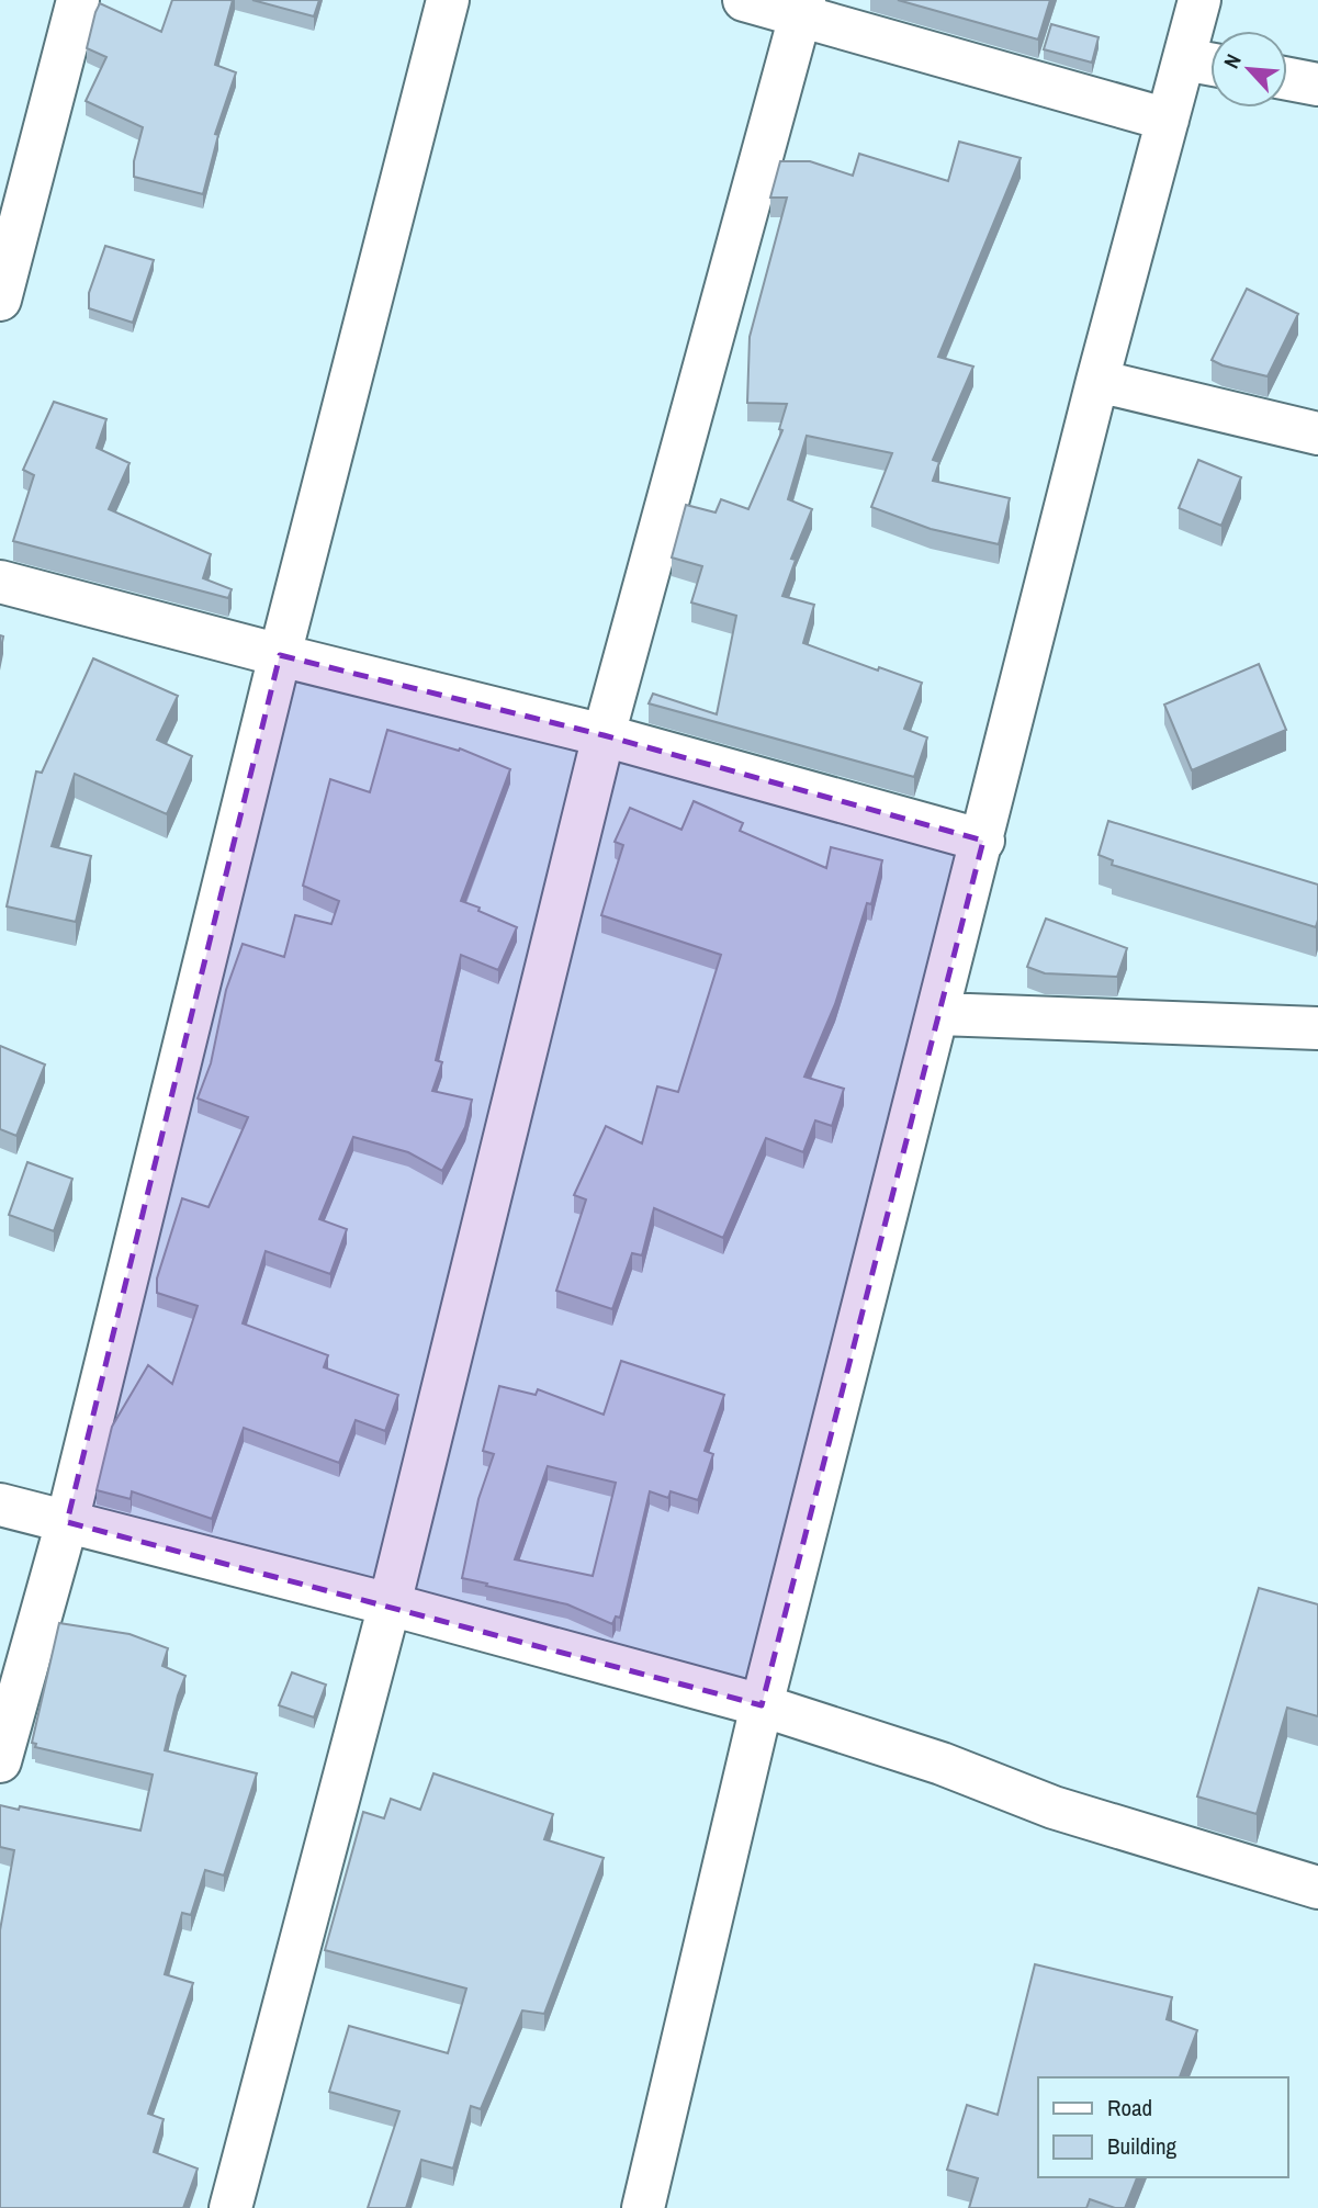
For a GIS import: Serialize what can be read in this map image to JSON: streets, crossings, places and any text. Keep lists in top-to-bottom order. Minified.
{"legend":["Road","Building"],"north":"top left"}
